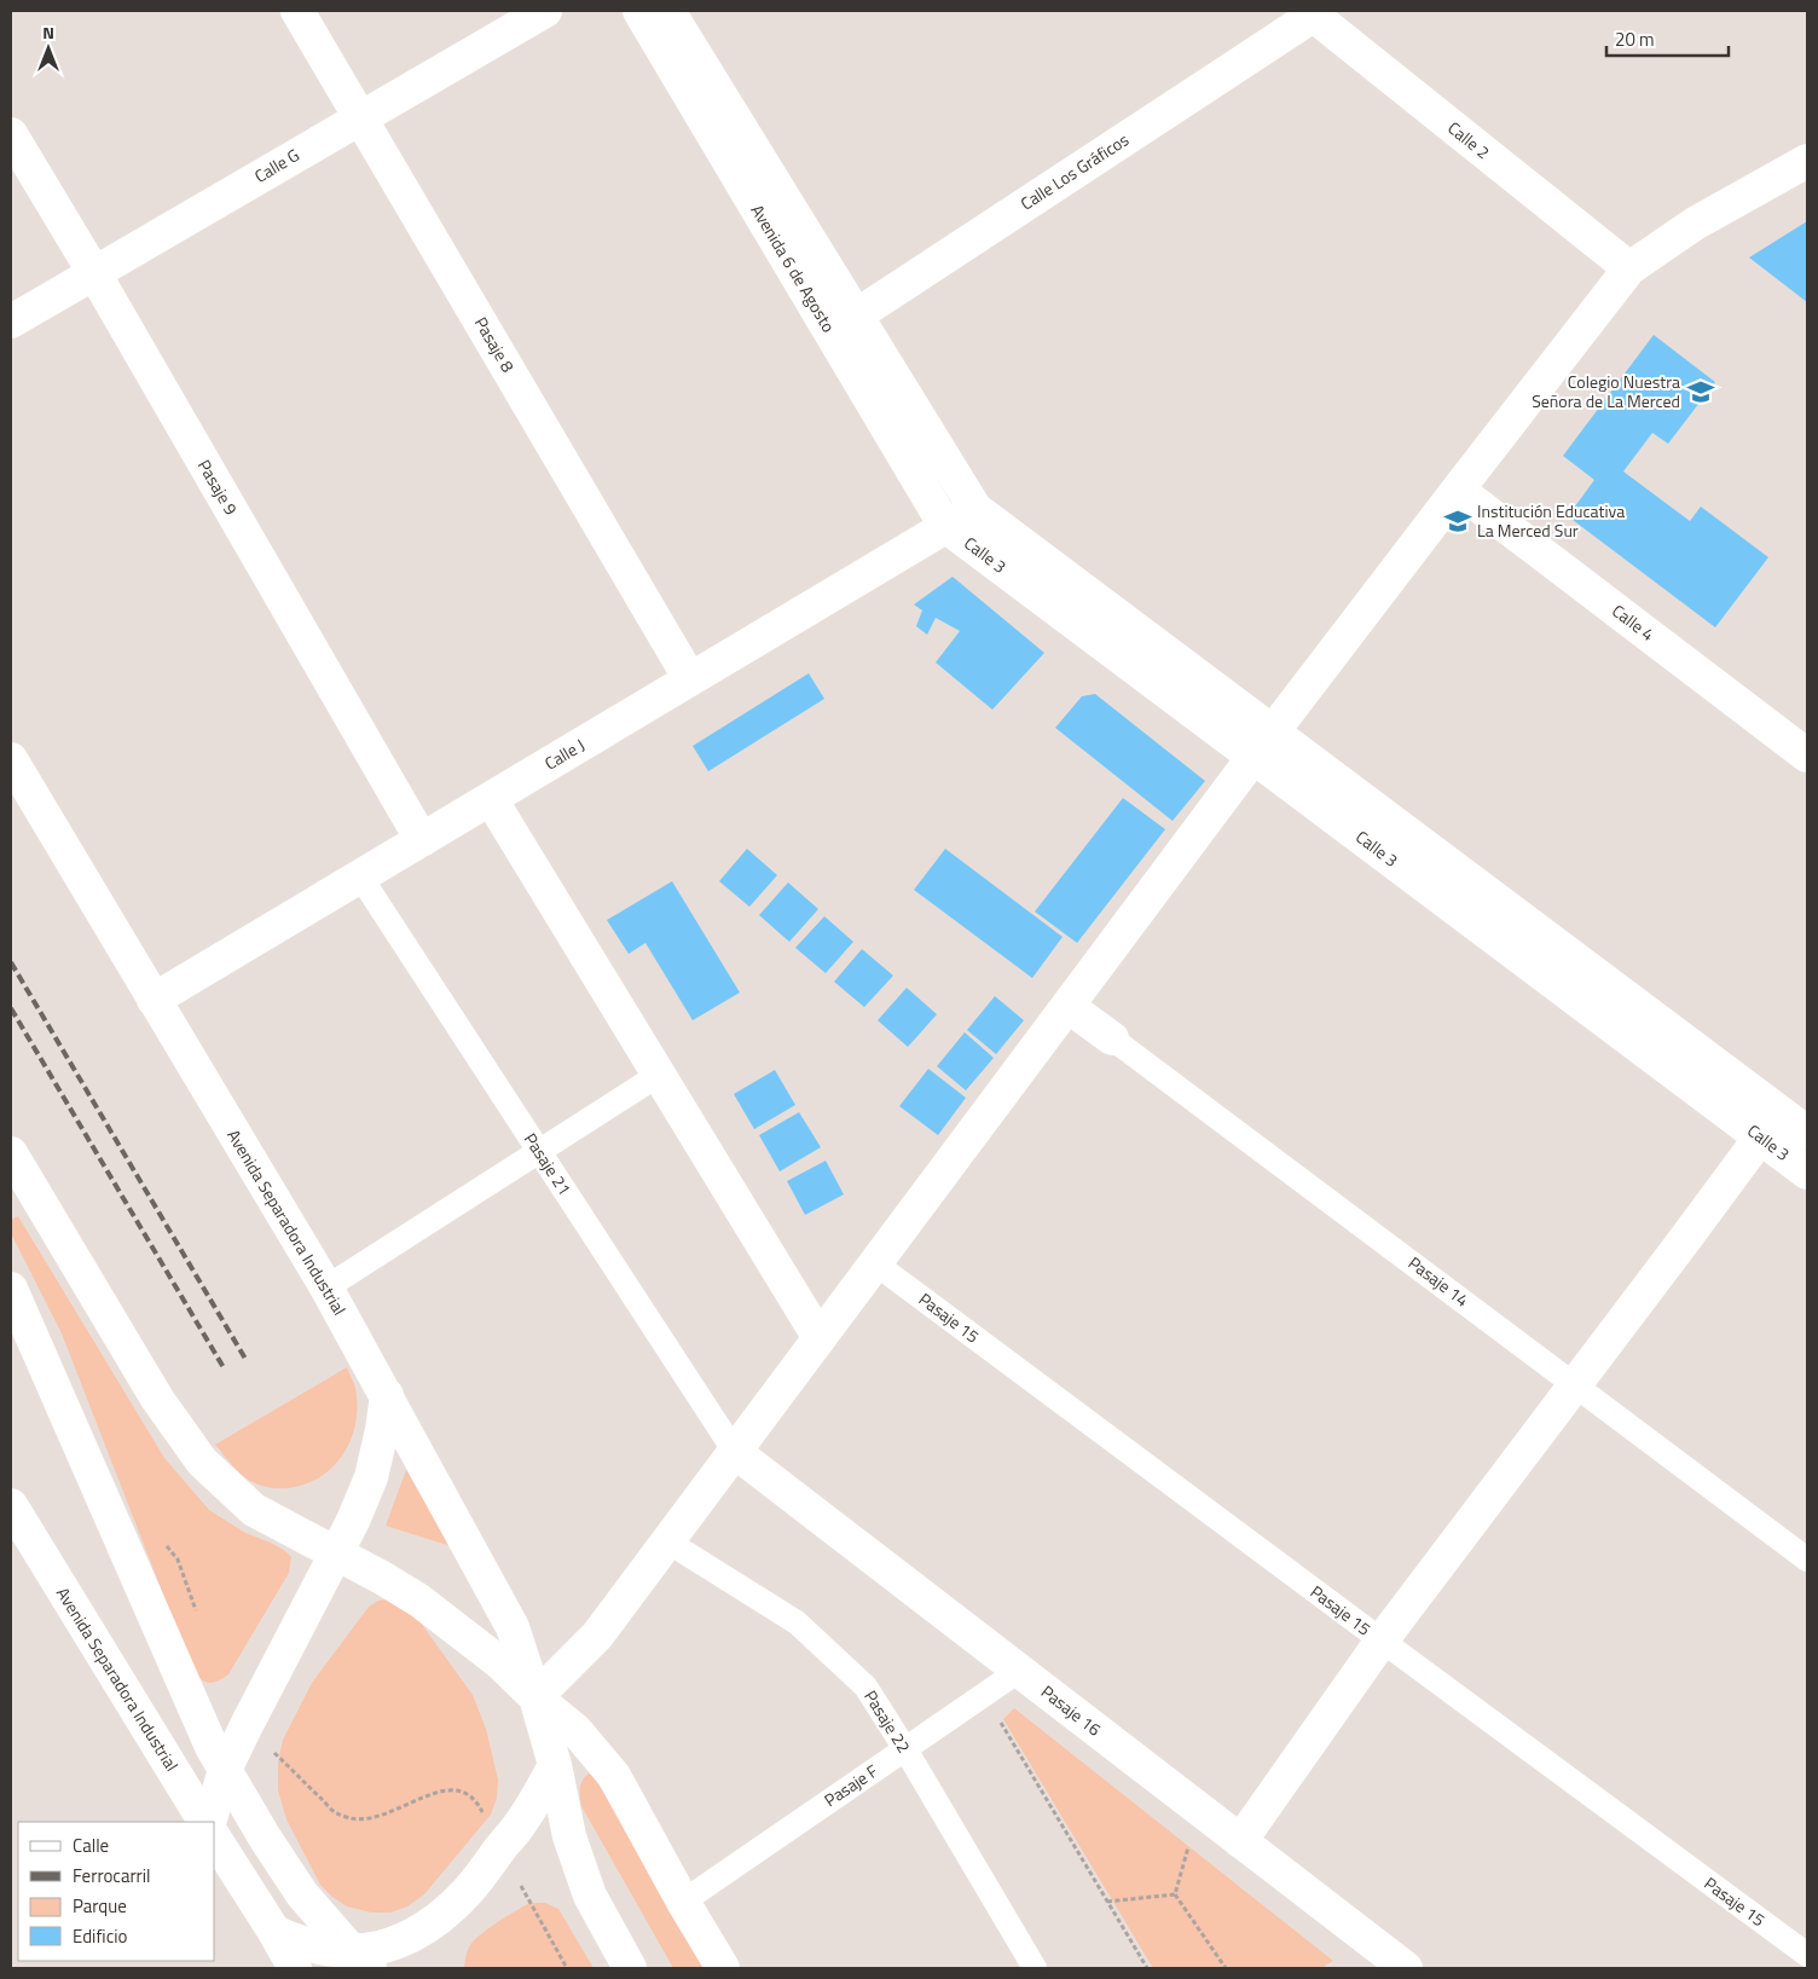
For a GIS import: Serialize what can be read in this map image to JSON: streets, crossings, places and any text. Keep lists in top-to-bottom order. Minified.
{"streets":{"street":["Calle 2","Calle G","Calle Los Gráficos","Avenida 6 de Agosto","Pasaje 8","Pasaje 9","Calle 3","Calle 4","Calle J","Avenida Separadora Industrial","Pasaje 14","Pasaje 16"],"lane":["Pasaje 21","Pasaje 15","Pasaje 22","Pasaje F"]},"crossings":[["Calle 2","Calle Los Gráficos"],["Calle G","Pasaje 8"],["Calle G","Pasaje 9"],["Calle Los Gráficos","Avenida 6 de Agosto"],["Avenida 6 de Agosto","Calle 3"],["Avenida 6 de Agosto","Calle J"],["Pasaje 8","Calle J"],["Pasaje 9","Calle J"],["Calle 3","Calle J"],["Calle J","Pasaje 21"],["Calle J","Avenida Separadora Industrial"],["Pasaje 21","Pasaje 16"],["Pasaje 16","Pasaje F"],["Pasaje 22","Pasaje F"]],"places":{"school or university":["Colegio Nuestra Señora de La Merced","Institución Educativa La Merced Sur"]},"legend":["Calle","Ferrocarril","Parque","Edificio"],"scale_bar":"20 m","north":"top"}
